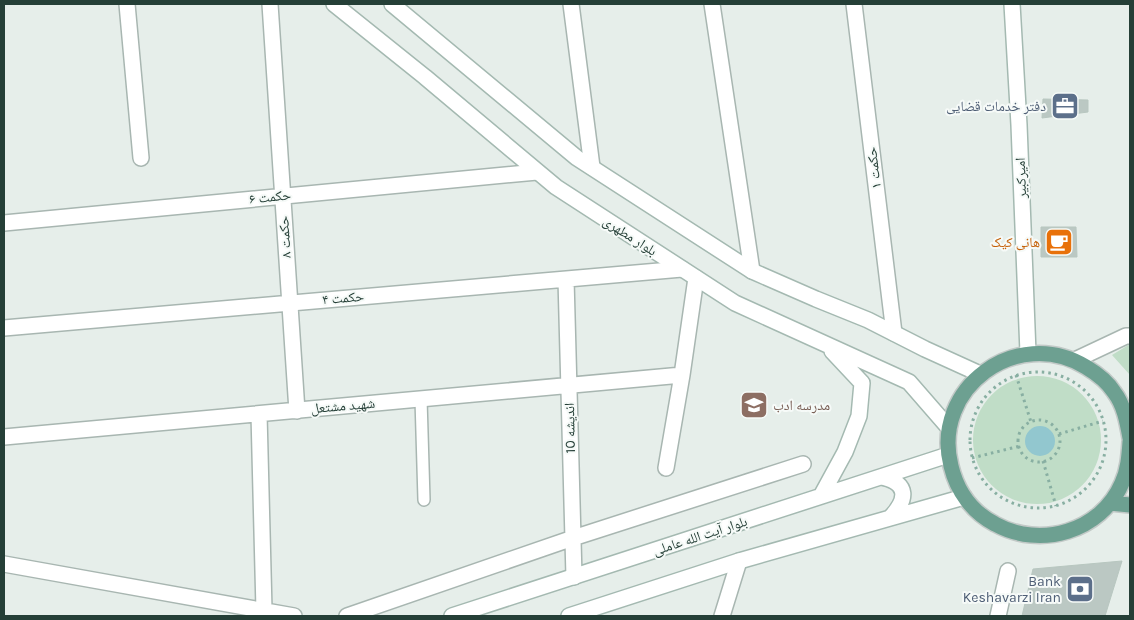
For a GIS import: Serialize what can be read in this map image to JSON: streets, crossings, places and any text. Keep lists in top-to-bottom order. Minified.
{"streets":{"street":["حکمت ۱","امیرکبیر","حکمت ۶","بلوار مطهری","حکمت ۸","حکمت ۴","شهید مشتعل","اندیشه 10","بلوار آیت‌ الله عاملی"]},"crossings":[["حکمت ۶","بلوار مطهری"],["حکمت ۶","حکمت ۸"],["بلوار مطهری","حکمت ۴"],["حکمت ۸","حکمت ۴"],["حکمت ۸","شهید مشتعل"],["حکمت ۴","اندیشه 10"],["شهید مشتعل","اندیشه 10"],["اندیشه 10","بلوار آیت‌ الله عاملی"]],"places":{"office":["دفتر خدمات قضایی"],"cafe":["هانی کیک"],"school or university":["مدرسه ادب"],"bank":["Bank Keshavarzi Iran"]}}
